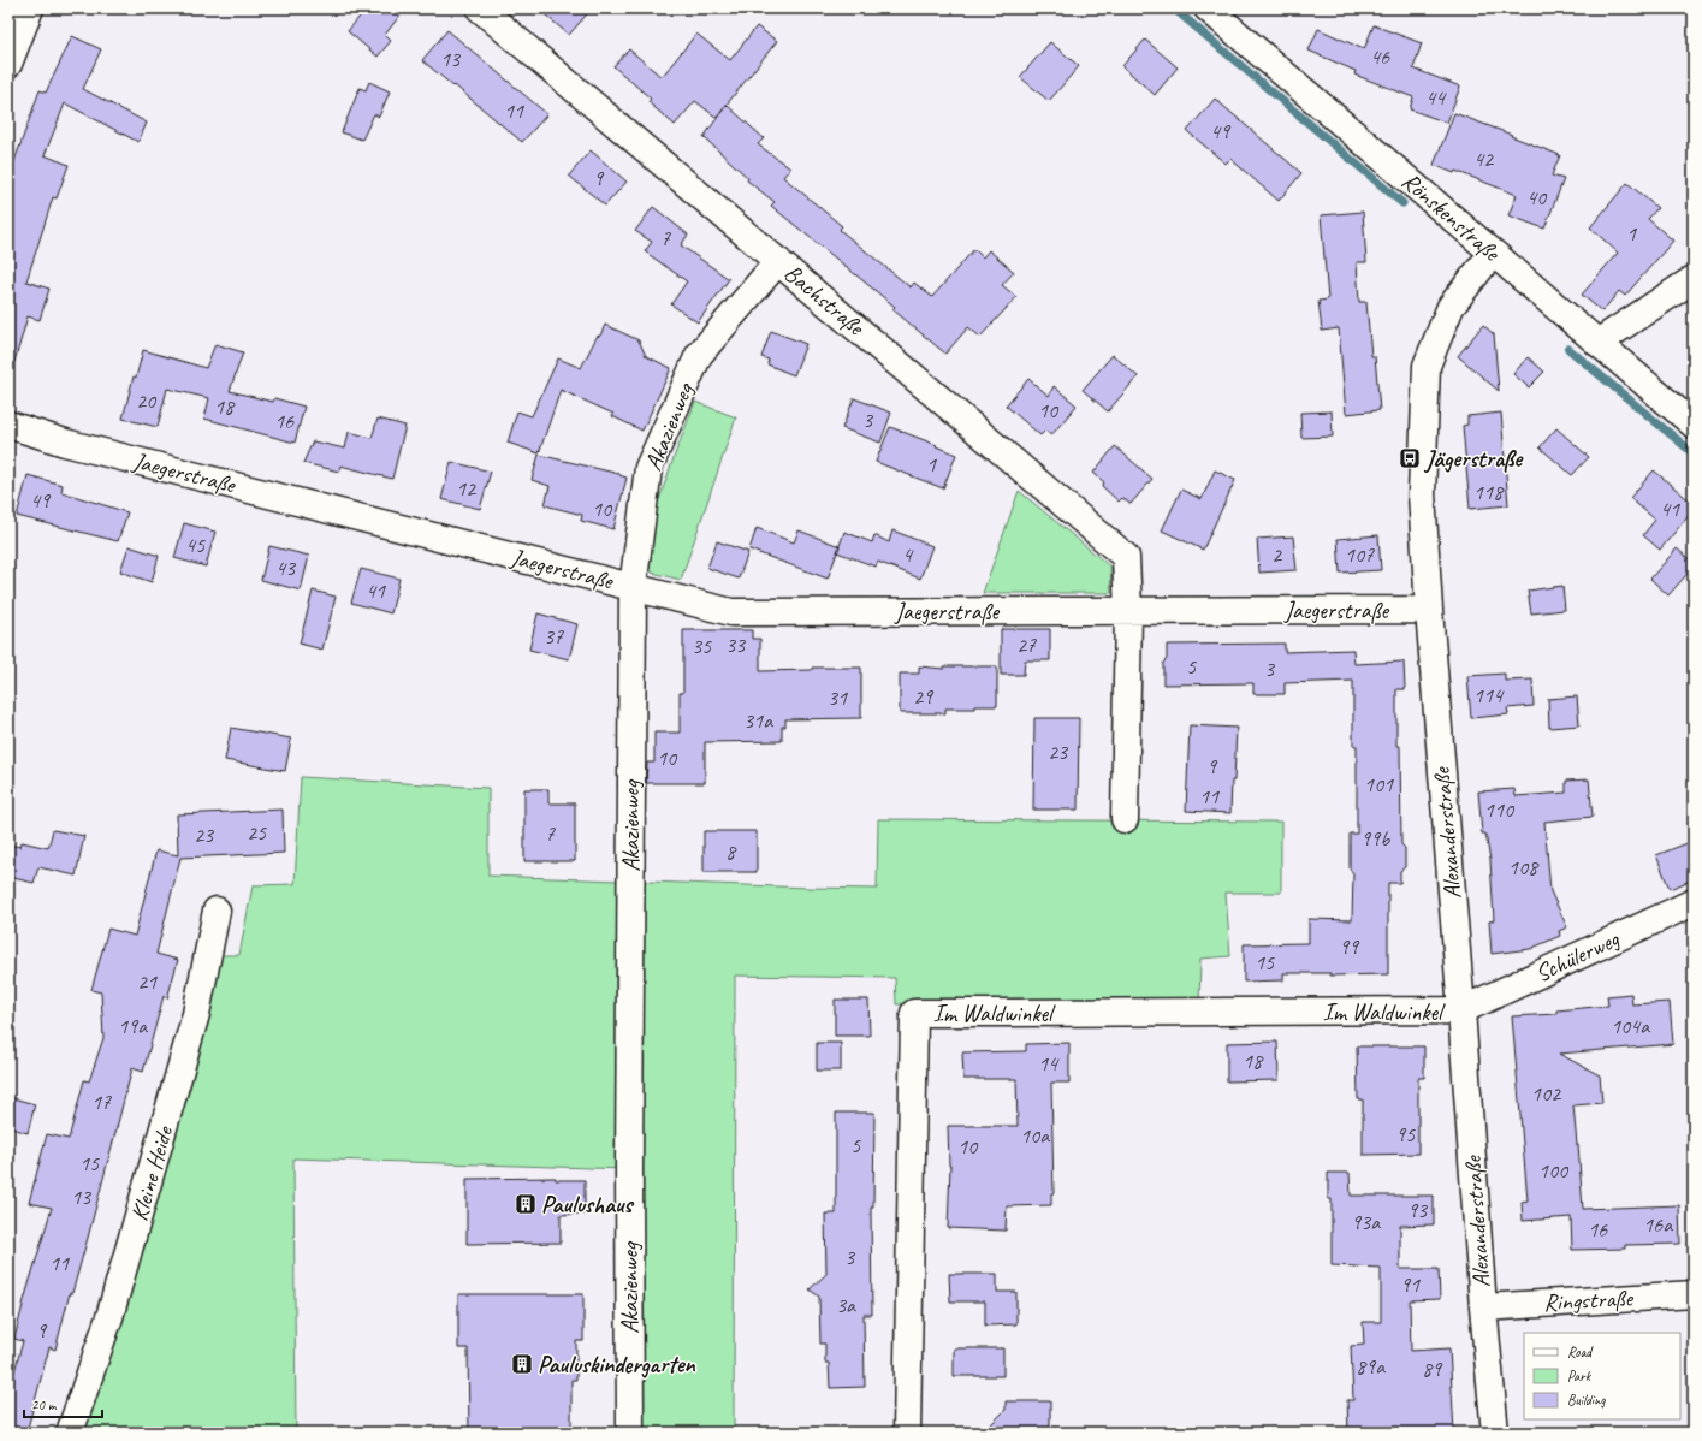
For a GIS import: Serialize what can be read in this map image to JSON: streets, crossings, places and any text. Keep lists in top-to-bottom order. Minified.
{"streets":{"street":["Rönskenstraße","Bachstraße","Akazienweg","Jaegerstraße","Alexanderstraße","Schülerweg","Im Waldwinkel","Kleine Heide","Ringstraße"]},"crossings":[["Rönskenstraße","Alexanderstraße"],["Bachstraße","Akazienweg"],["Bachstraße","Jaegerstraße"],["Akazienweg","Jaegerstraße"],["Jaegerstraße","Alexanderstraße"],["Alexanderstraße","Schülerweg"],["Alexanderstraße","Im Waldwinkel"],["Alexanderstraße","Ringstraße"],["Schülerweg","Im Waldwinkel"]],"places":{"bus stop":["Jägerstraße"],"building":["Paulushaus","Pauluskindergarten"]},"house_numbers":["46","13","44","11","49","42","9","40","1","7","20","18","10","3","16","1","12","118","49","10","41","45","4","2","107","43","41","37","33","27","35","5","3","114","29","31","31a","23","10","9","101","11","110","25","7","23","99b","8","108","99","15","21","19a","104a","18","14","102","17","95","10a","5","10","15","100","13","93","93a","16a","16","3","11","91","3a","9","89a","89"],"legend":["Road","Park","Building"],"scale_bar":"20 m"}
